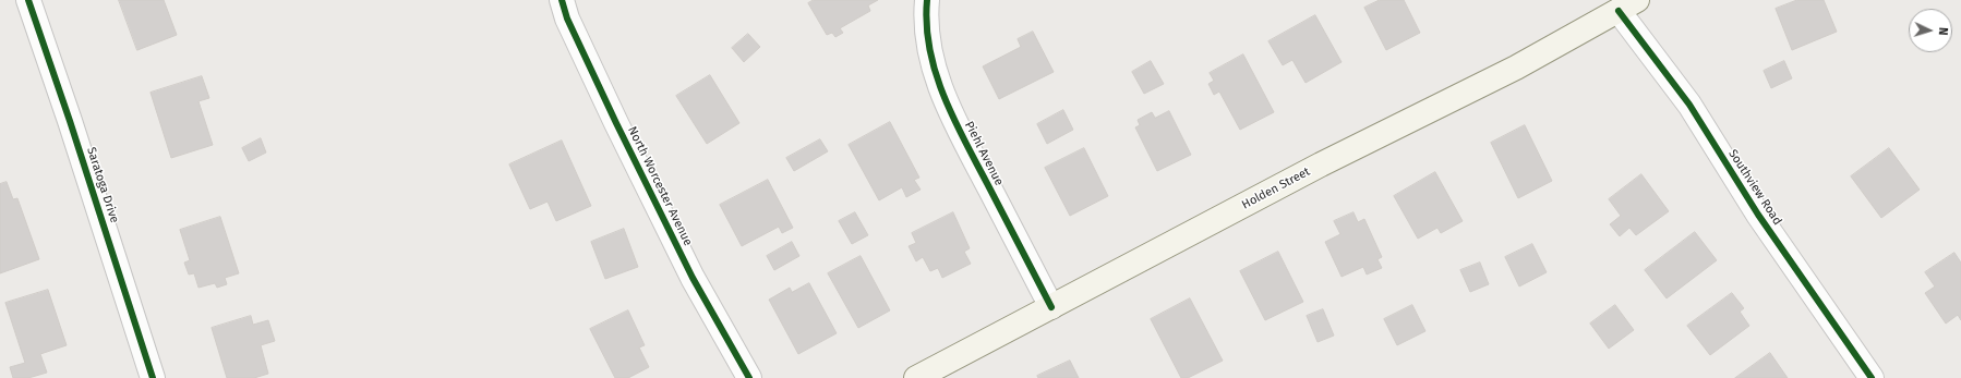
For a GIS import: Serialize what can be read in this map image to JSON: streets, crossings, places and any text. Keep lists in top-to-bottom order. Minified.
{"streets":{"main road":["Holden Street"],"street":["Piehl Avenue","Saratoga Drive","North Worcester Avenue","Southview Road"]},"crossings":[["Piehl Avenue","Holden Street"],["Southview Road","Holden Street"]],"north":"right"}
